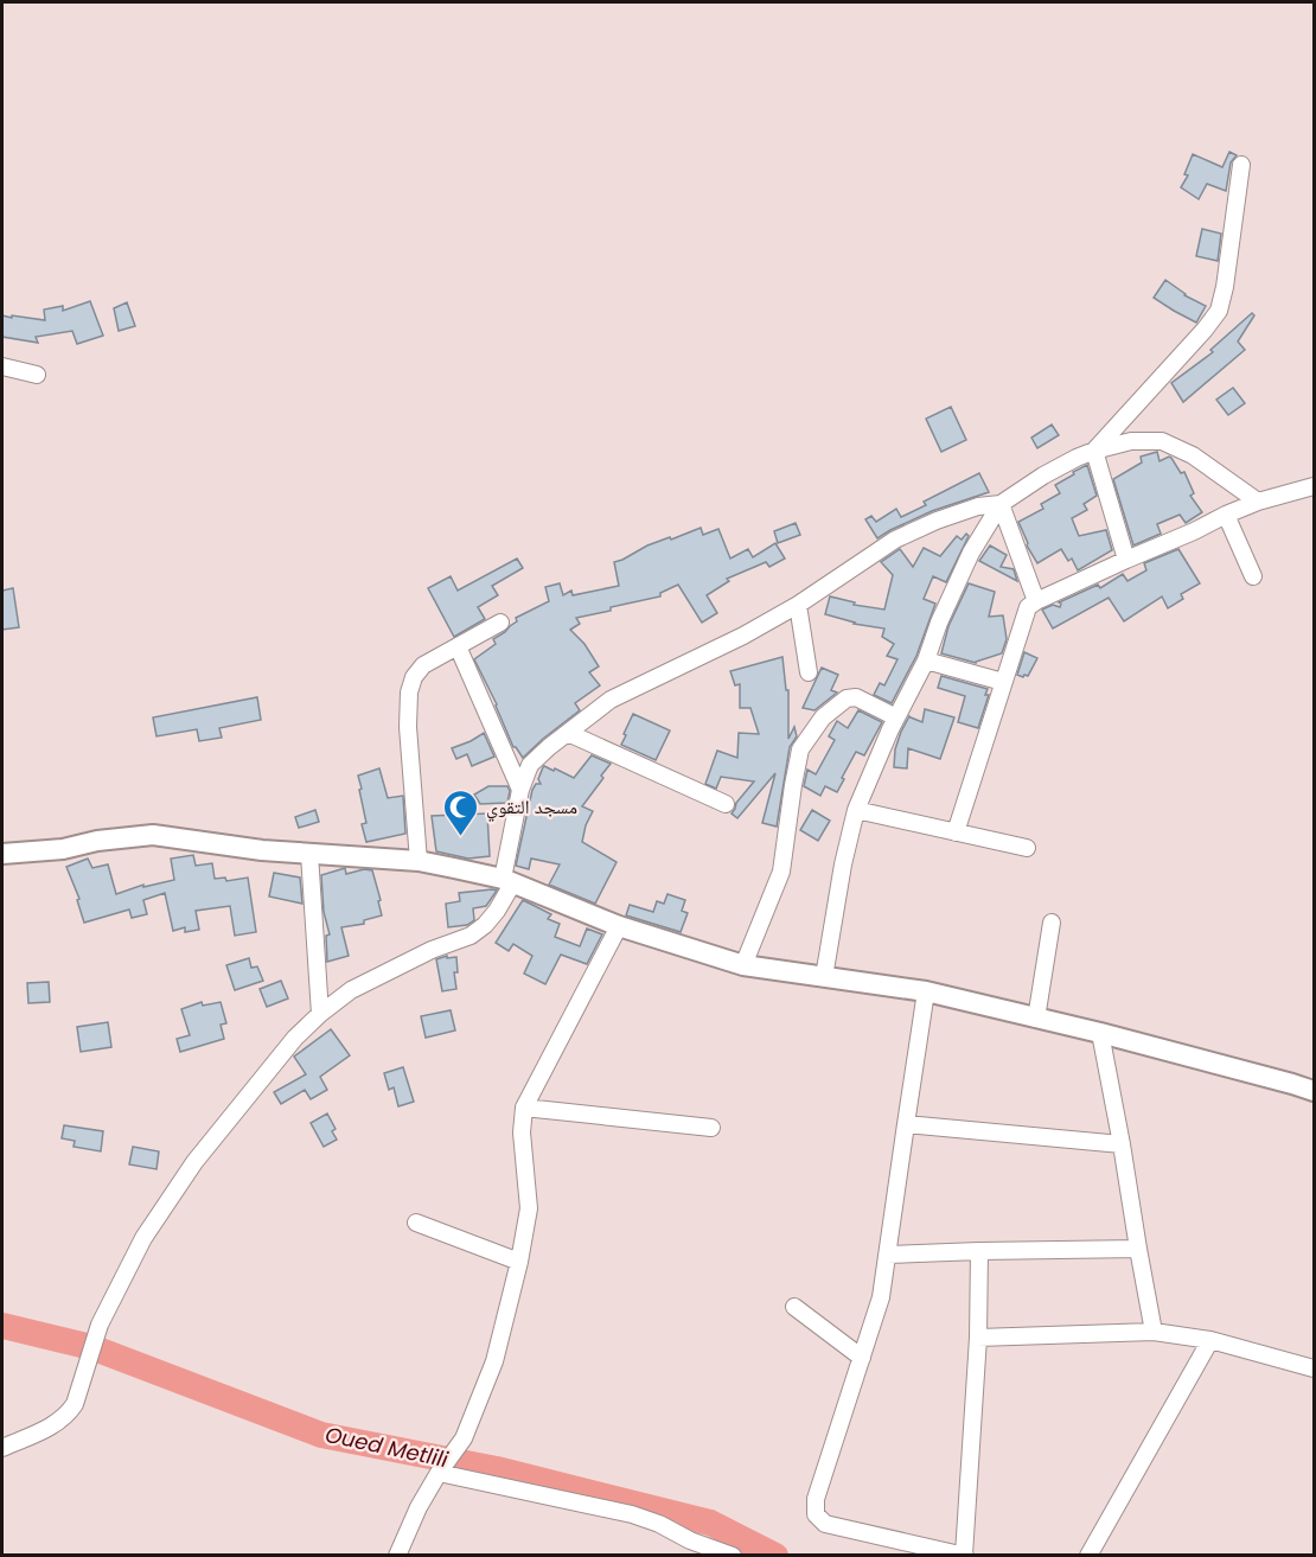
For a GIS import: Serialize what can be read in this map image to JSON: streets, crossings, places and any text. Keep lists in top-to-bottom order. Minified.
{"water":["Oued Metlili"],"places":{"mosque":["مسجد التقوي"]}}
